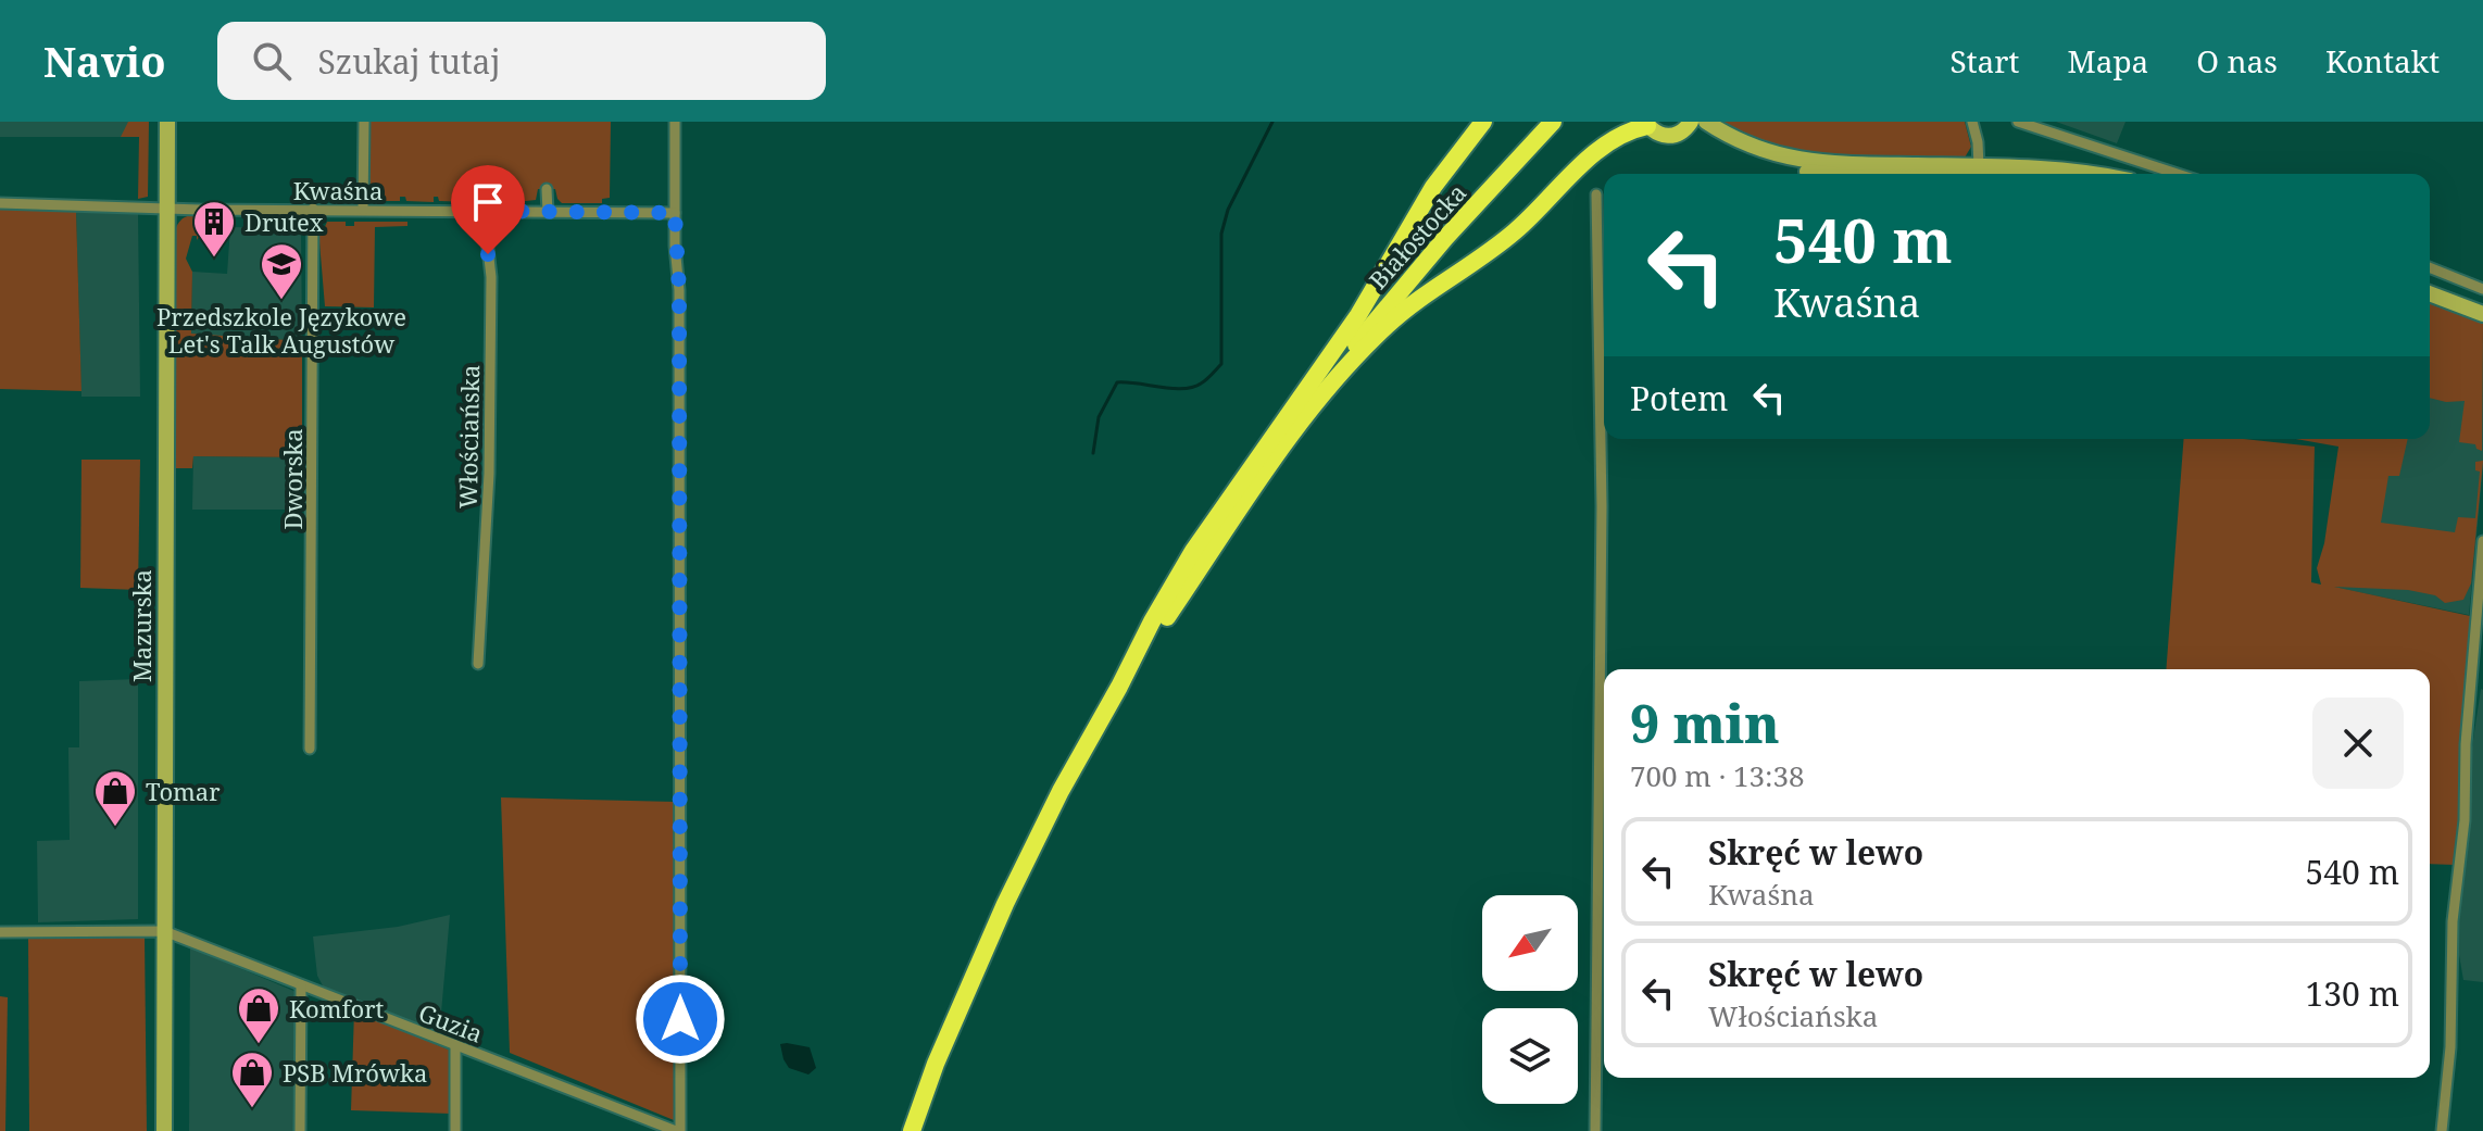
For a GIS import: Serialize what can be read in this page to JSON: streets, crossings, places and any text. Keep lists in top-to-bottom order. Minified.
{"streets":{"highway":["Białostocka"],"main road":["Mazurska"],"street":["Kwaśna","Włościańska","Dworska","Guzia"]},"crossings":[["Kwaśna","Włościańska"],["Kwaśna","Dworska"],["Kwaśna","Mazurska"],["Mazurska","Guzia"]],"places":{"building":["Drutex"],"school or university":["Przedszkole Językowe Let's Talk Augustów"],"shop":["Tomar","Komfort","PSB Mrówka"]},"north":"bottom left","page":{"header":"Navio","search":"Szukaj tutaj","nav":["Start","Mapa","O nas","Kontakt"],"turn":["540 m","Kwaśna"],"then":"Potem","heading":["9 min","700 m · 13:38"],"list":[{"name":"Skręć w lewo","note":"Kwaśna","value":"540 m"},{"name":"Skręć w lewo","note":"Włościańska","value":"130 m"}]}}
